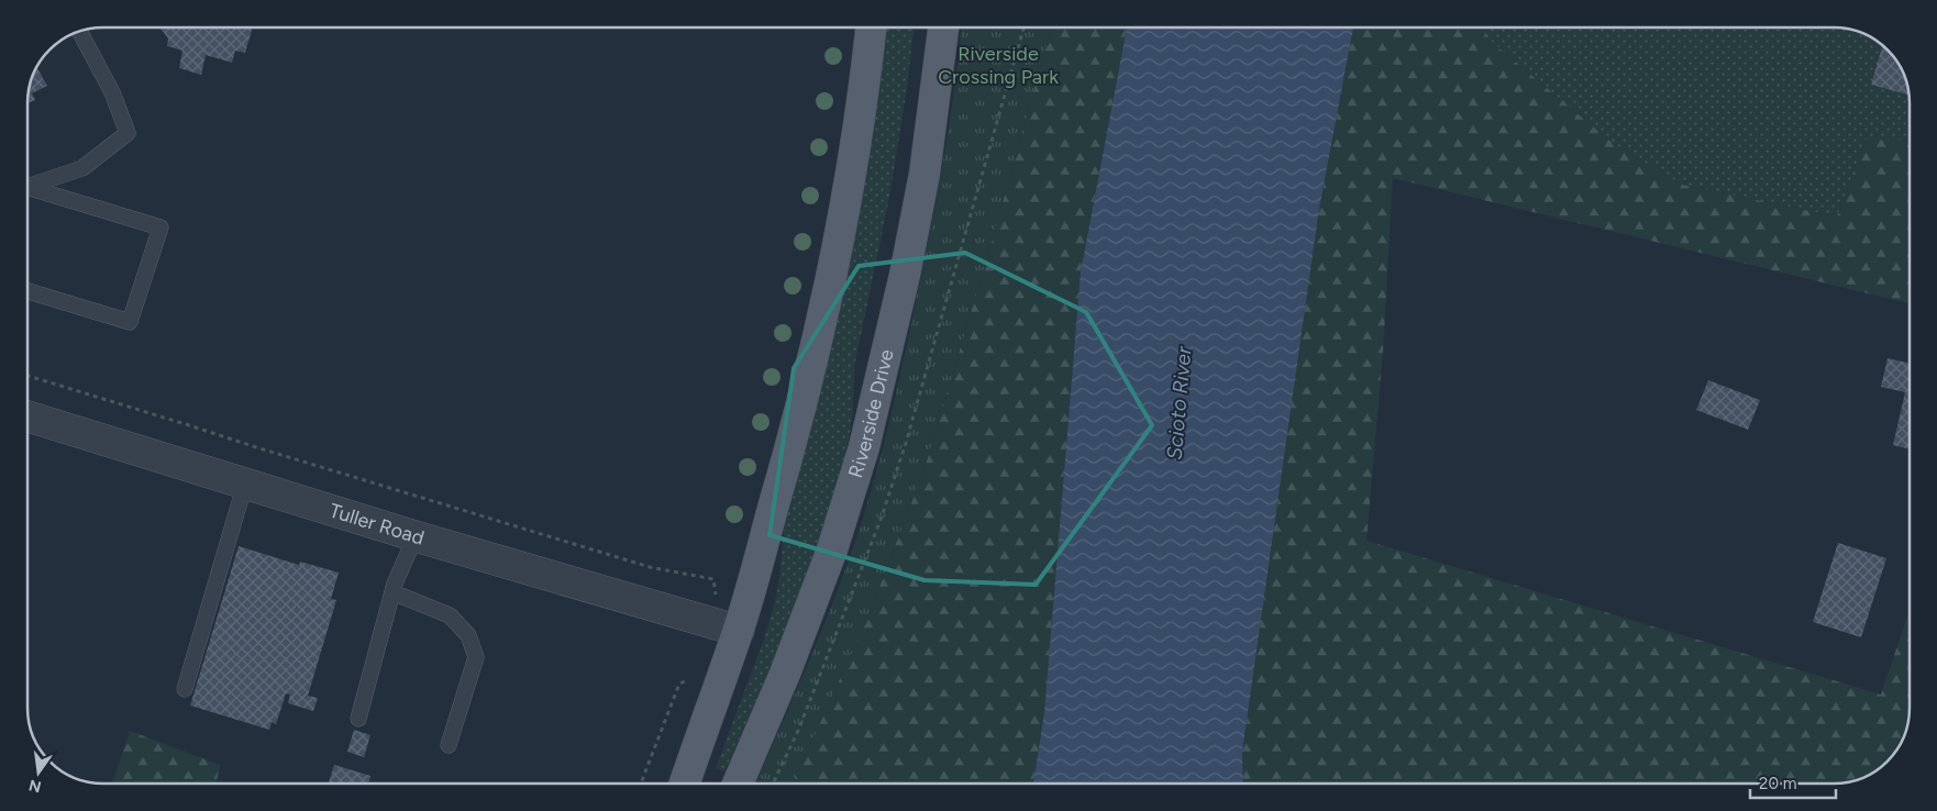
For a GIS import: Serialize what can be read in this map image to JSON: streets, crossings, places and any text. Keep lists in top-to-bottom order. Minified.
{"streets":{"main road":["Riverside Drive"],"street":["Tuller Road"]},"water":["Scioto River"],"parks":["Riverside Crossing Park"],"scale_bar":"20 m","north":"bottom"}
